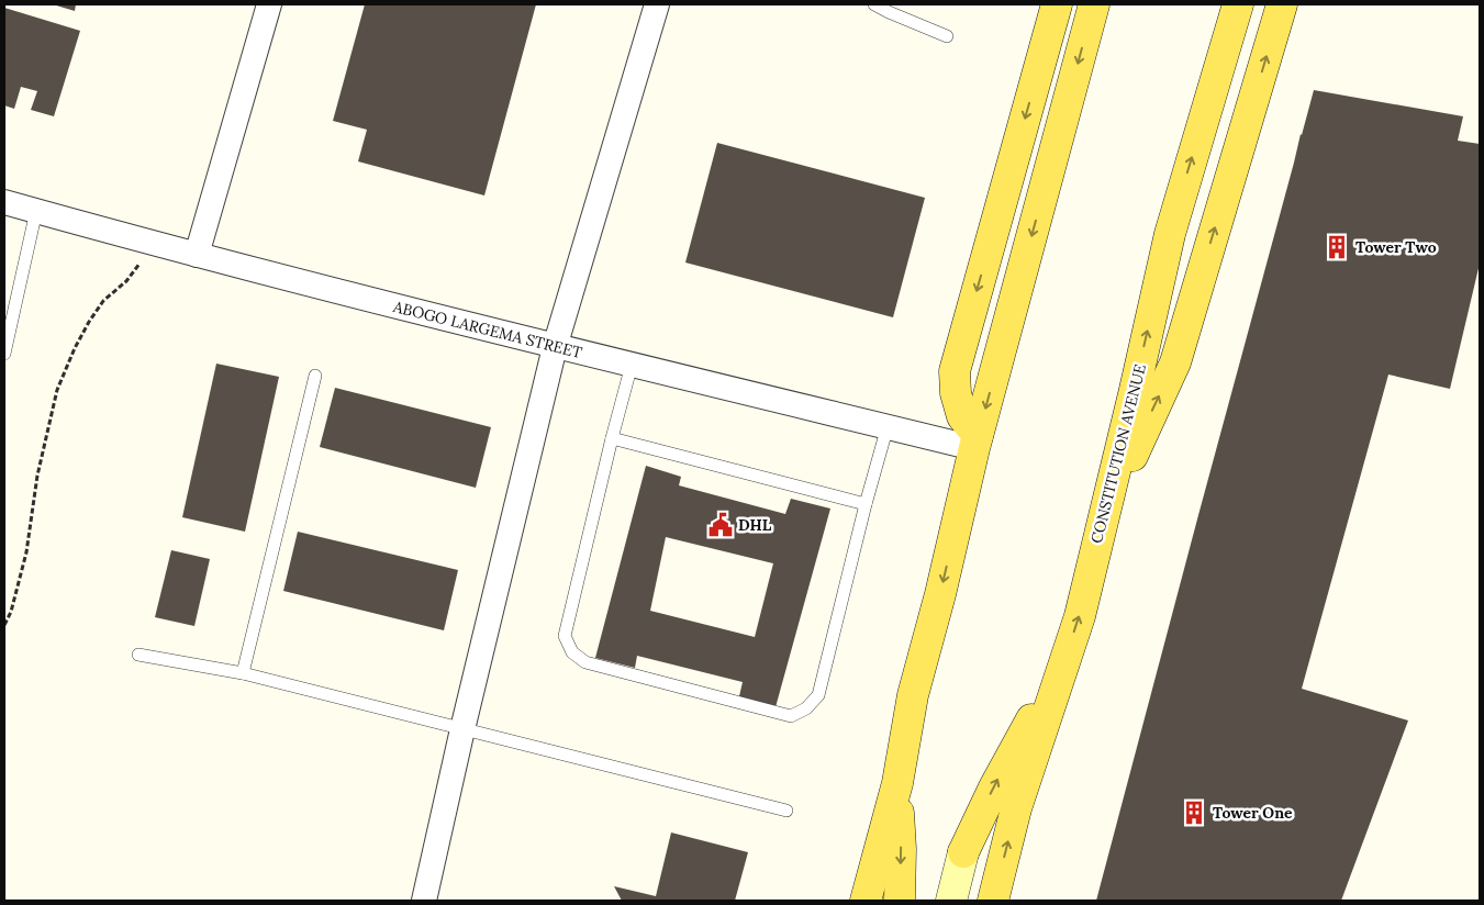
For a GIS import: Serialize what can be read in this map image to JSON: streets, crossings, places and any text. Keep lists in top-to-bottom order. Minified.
{"streets":{"main road":["CONSTITUTION AVENUE"],"street":["ABOGO LARGEMA STREET"]},"places":{"building":["Tower Two","Tower One"],"public building":["DHL"]}}
